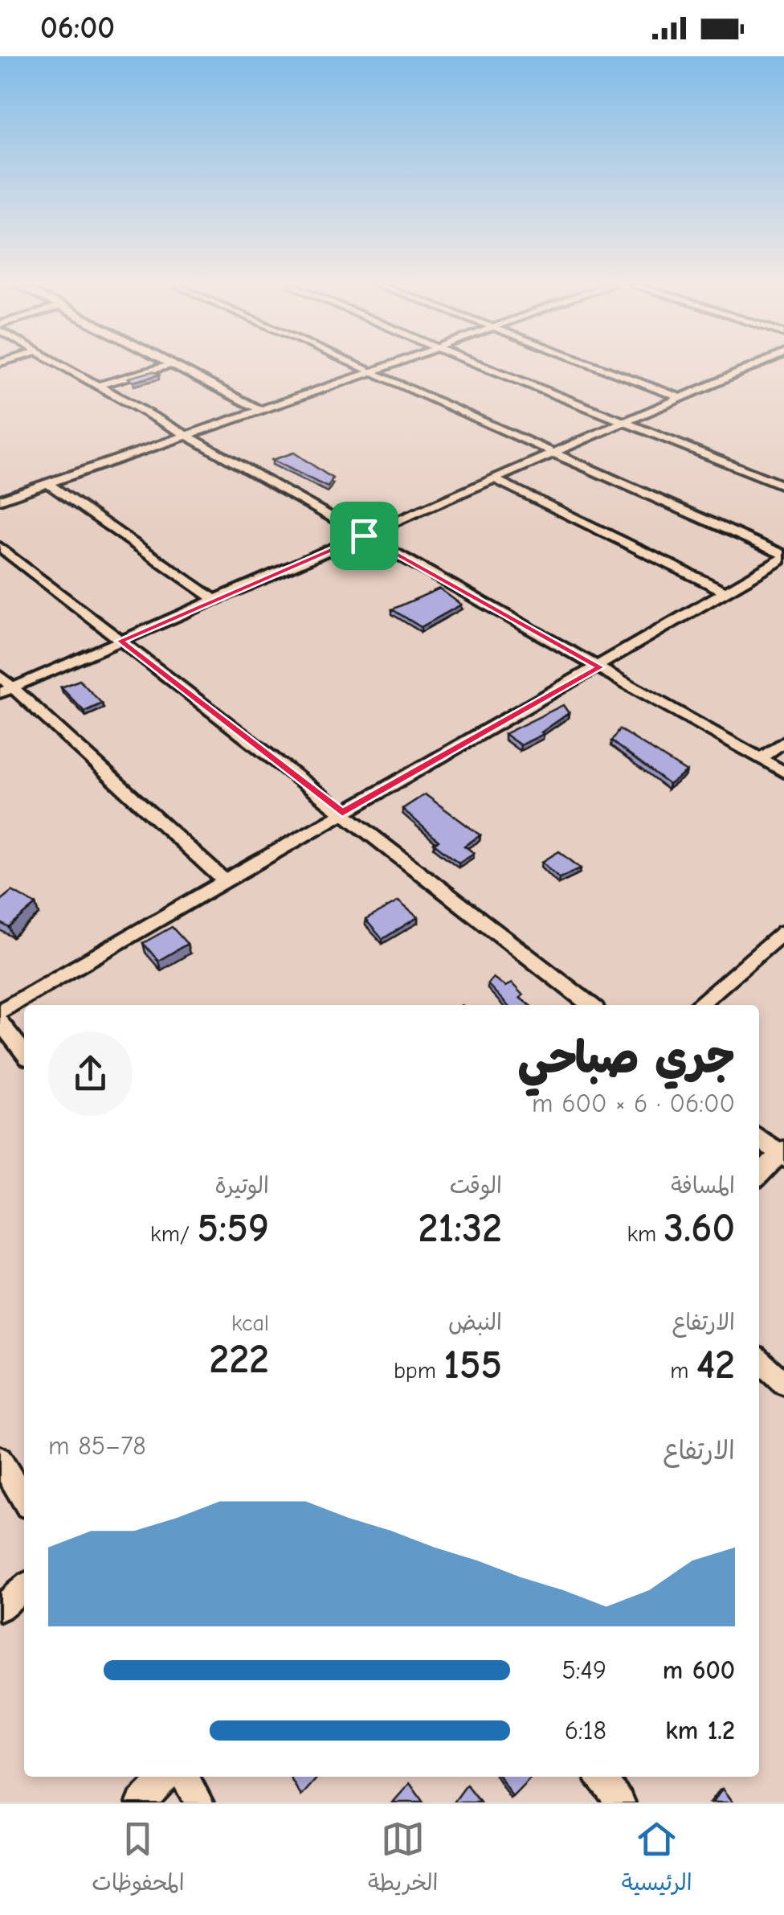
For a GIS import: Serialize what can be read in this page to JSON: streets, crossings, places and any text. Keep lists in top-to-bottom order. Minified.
{"page":{"status":"06:00","heading":["جري صباحي","06:00 · 6 × 600 m"],"stats":[["المسافة","3.60 km"],["الوقت","21:32"],["الوتيرة","5:59 /km"],["الارتفاع","42 m"],["النبض","155 bpm"],["kcal","222"]],"chart":["الارتفاع","78–85 m"],"list":[{"name":"600 m","note":"5:49"},{"name":"1.2 km","note":"6:18"}],"tabs":["الرئيسية","الخريطة","المحفوظات"]}}
